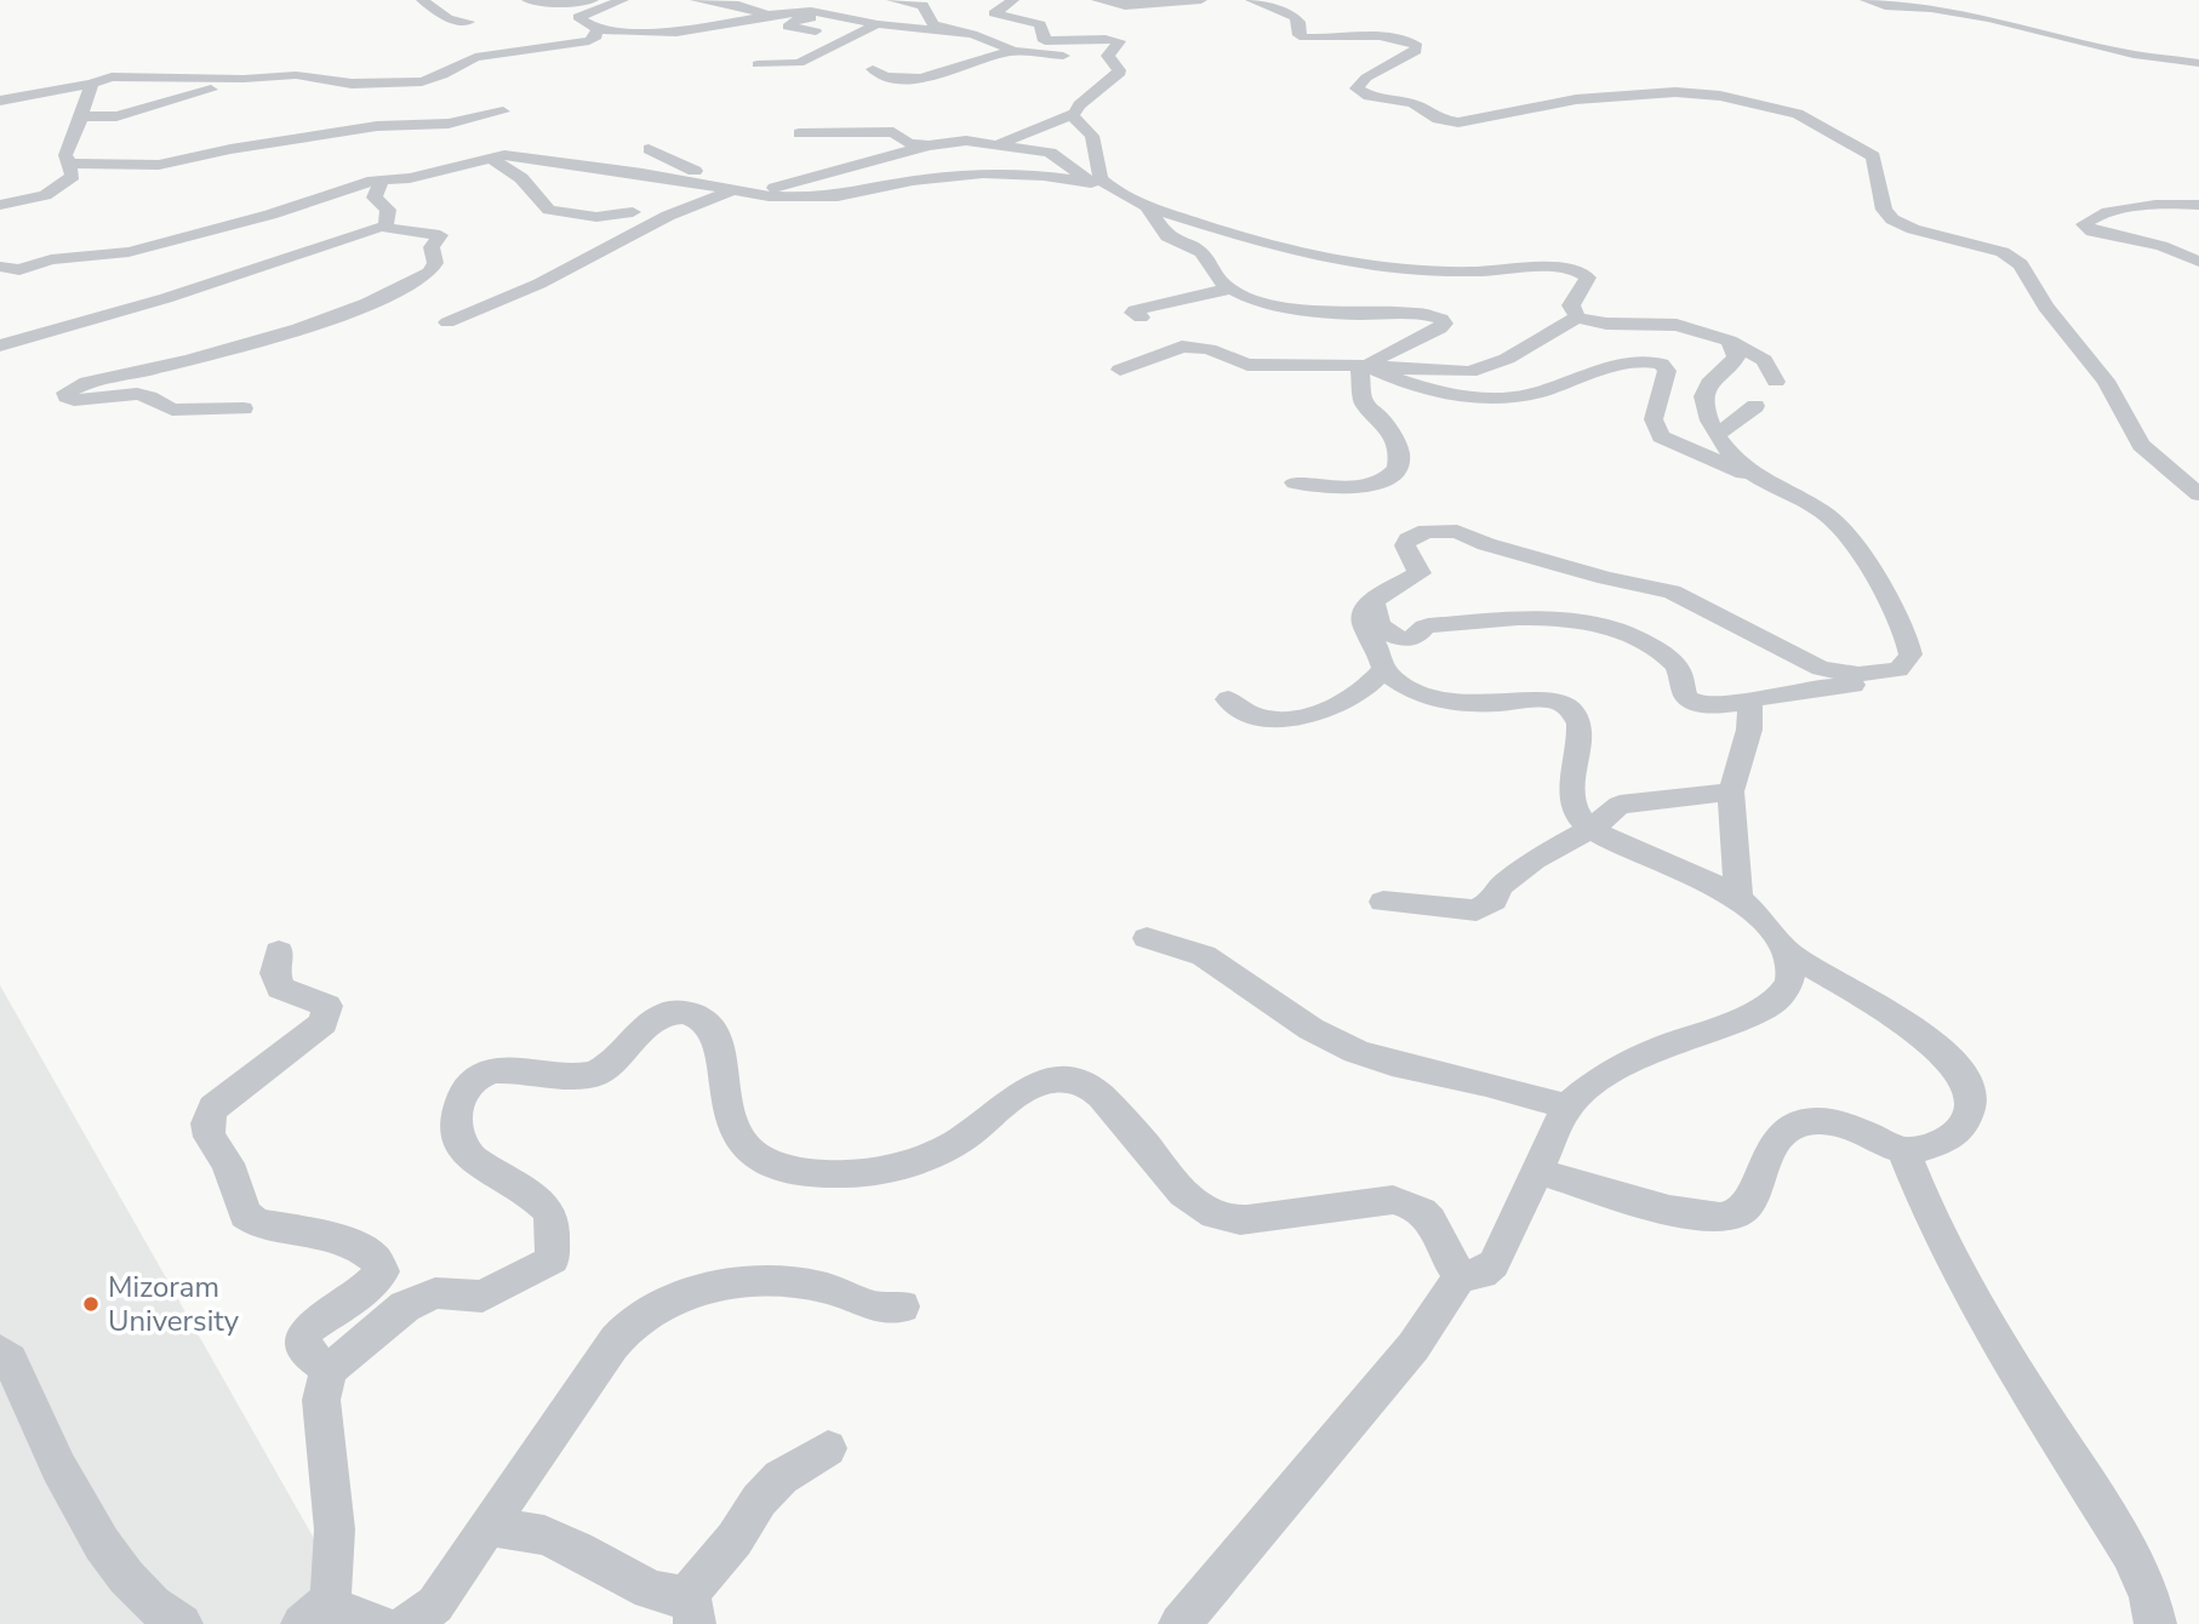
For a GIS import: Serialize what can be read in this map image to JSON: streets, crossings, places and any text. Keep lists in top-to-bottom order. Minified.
{"places":["Mizoram University"]}
